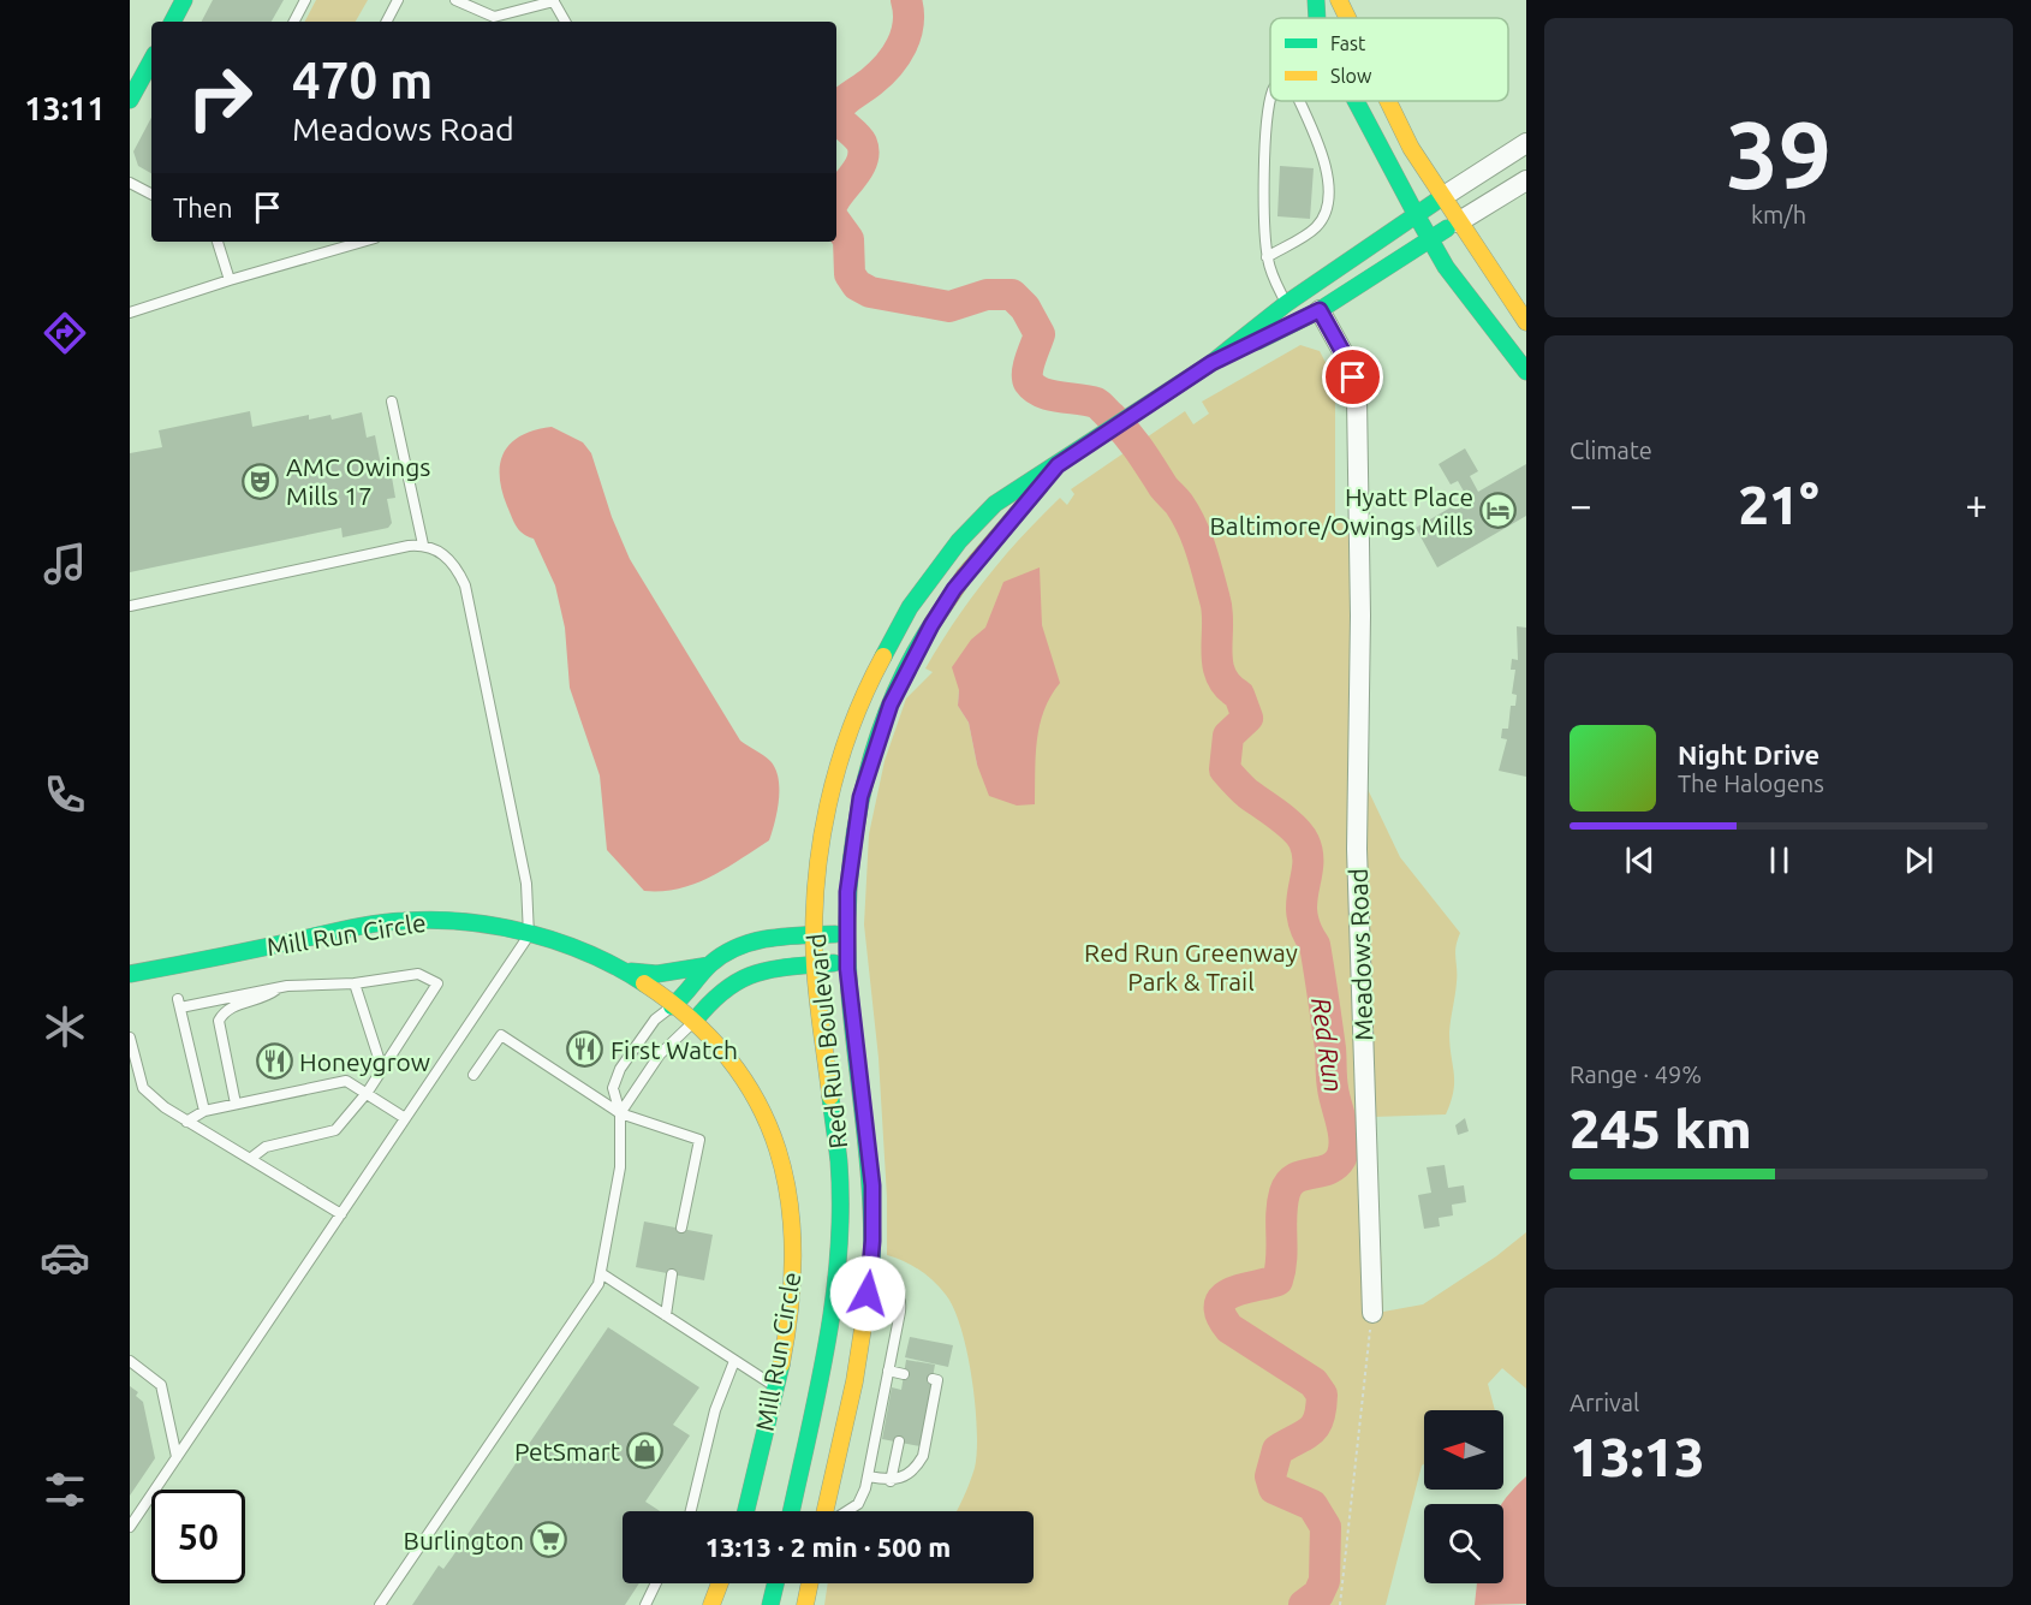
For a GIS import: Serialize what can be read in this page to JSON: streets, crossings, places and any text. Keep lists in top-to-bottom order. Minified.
{"streets":{"main road":["Mill Run Circle","Red Run Boulevard"],"street":["Meadows Road"]},"crossings":[["Meadows Road","Red Run Boulevard"]],"water":["Red Run"],"parks":["Red Run Greenway Park & Trail"],"places":{"theatre":["AMC Owings Mills 17"],"hotel":["Hyatt Place Baltimore/Owings Mills"],"restaurant":["First Watch","Honeygrow"],"shop":["PetSmart"],"supermarket":["Burlington"]},"legend":["Fast","Slow"],"north":"left","page":{"tabs":"13:11","tile":[["39","km/h"],"Climate",["Range · 49%","245 km"],["Arrival","13:13"]],"turn":["470 m","Meadows Road"],"then":"Then","heat":["−","21°","+"],"song":["Night Drive","The Halogens"],"limit":"50","trip":"13:13 · 2 min · 500 m"}}
